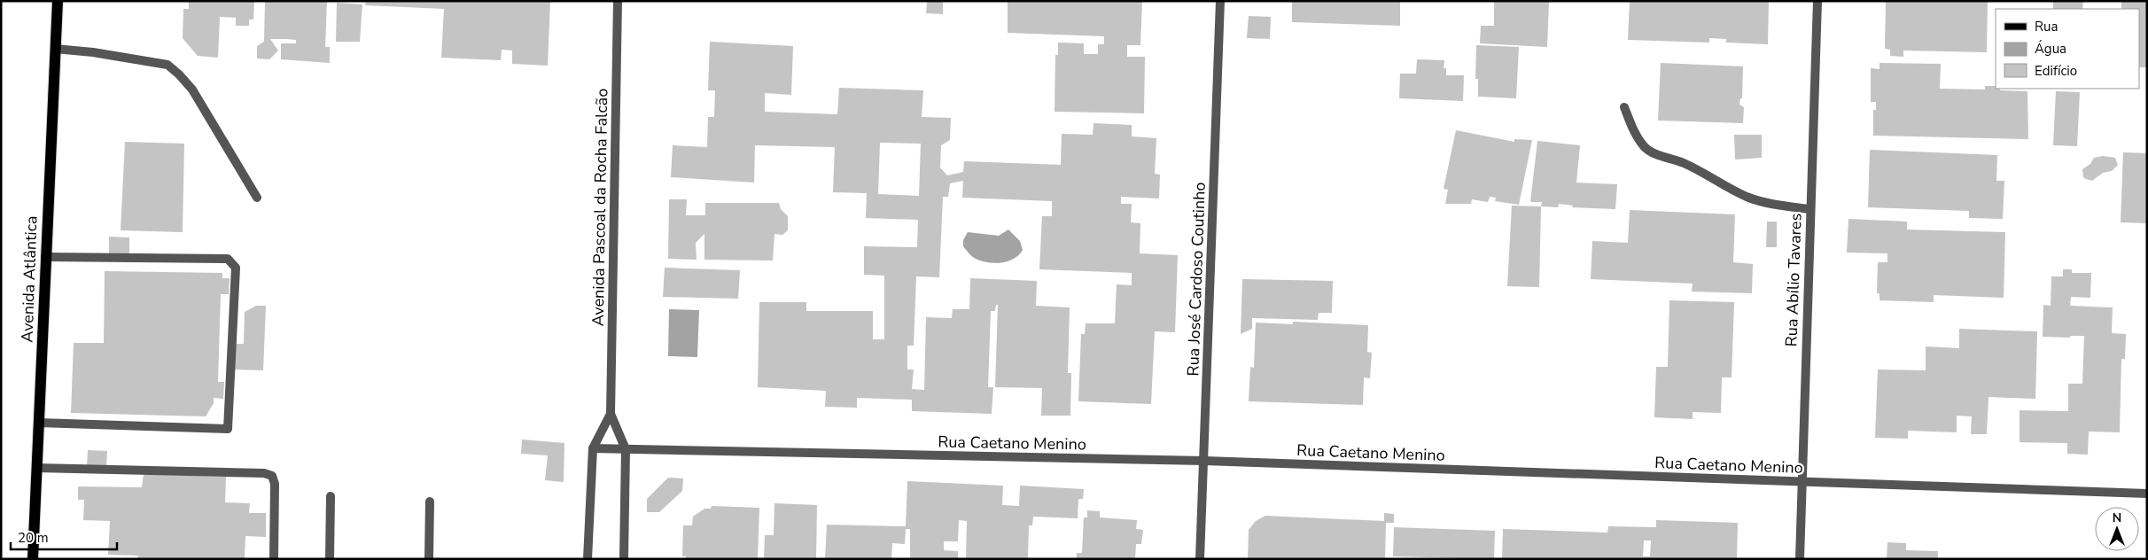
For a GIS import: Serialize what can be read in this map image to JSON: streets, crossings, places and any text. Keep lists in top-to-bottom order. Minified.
{"streets":{"main road":["Avenida Atlântica"],"street":["Avenida Pascoal da Rocha Falcão","Rua José Cardoso Coutinho","Rua Abílio Tavares","Rua Caetano Menino"]},"crossings":[["Avenida Pascoal da Rocha Falcão","Rua Caetano Menino"],["Rua José Cardoso Coutinho","Rua Caetano Menino"],["Rua Abílio Tavares","Rua Caetano Menino"]],"legend":["Rua","Água","Edifício"],"scale_bar":"20 m","north":"top"}
